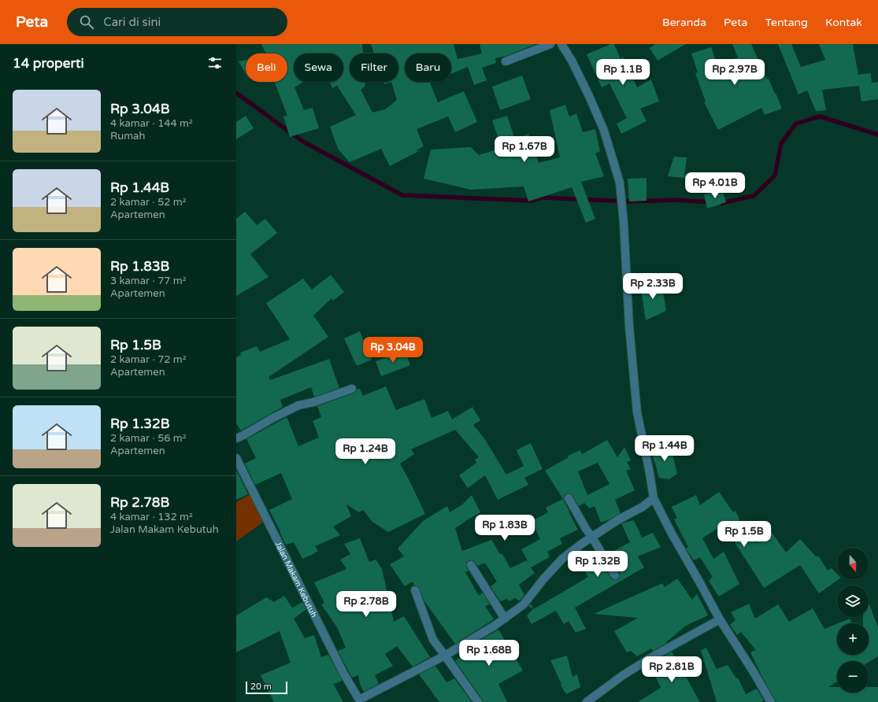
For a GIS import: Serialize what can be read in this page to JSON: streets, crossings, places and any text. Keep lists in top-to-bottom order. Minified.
{"streets":{"street":["Jalan Makam Kebutuh"]},"scale_bar":"20 m","north":"bottom","page":{"header":"Peta","search":"Cari di sini","nav":["Beranda","Peta","Tentang","Kontak"],"heading":"14 properti","chip":["Beli","Sewa","Filter","Baru"],"price":["Rp 1.1B","Rp 2.97B","Rp 1.67B","Rp 4.01B","Rp 2.33B","Rp 3.04B","Rp 1.44B","Rp 1.24B","Rp 1.83B","Rp 1.5B","Rp 1.32B","Rp 2.78B","Rp 1.68B","Rp 2.81B"],"list":[{"name":"Rp 3.04B","note":"4 kamar · 144 m² · Rumah"},{"name":"Rp 1.44B","note":"2 kamar · 52 m² · Apartemen"},{"name":"Rp 1.83B","note":"3 kamar · 77 m² · Apartemen"},{"name":"Rp 1.5B","note":"2 kamar · 72 m² · Apartemen"},{"name":"Rp 1.32B","note":"2 kamar · 56 m² · Apartemen"},{"name":"Rp 2.78B","note":"4 kamar · 132 m² · Jalan Makam Kebutuh"}],"map_buttons":["+","−"],"scale":"20 m"}}
